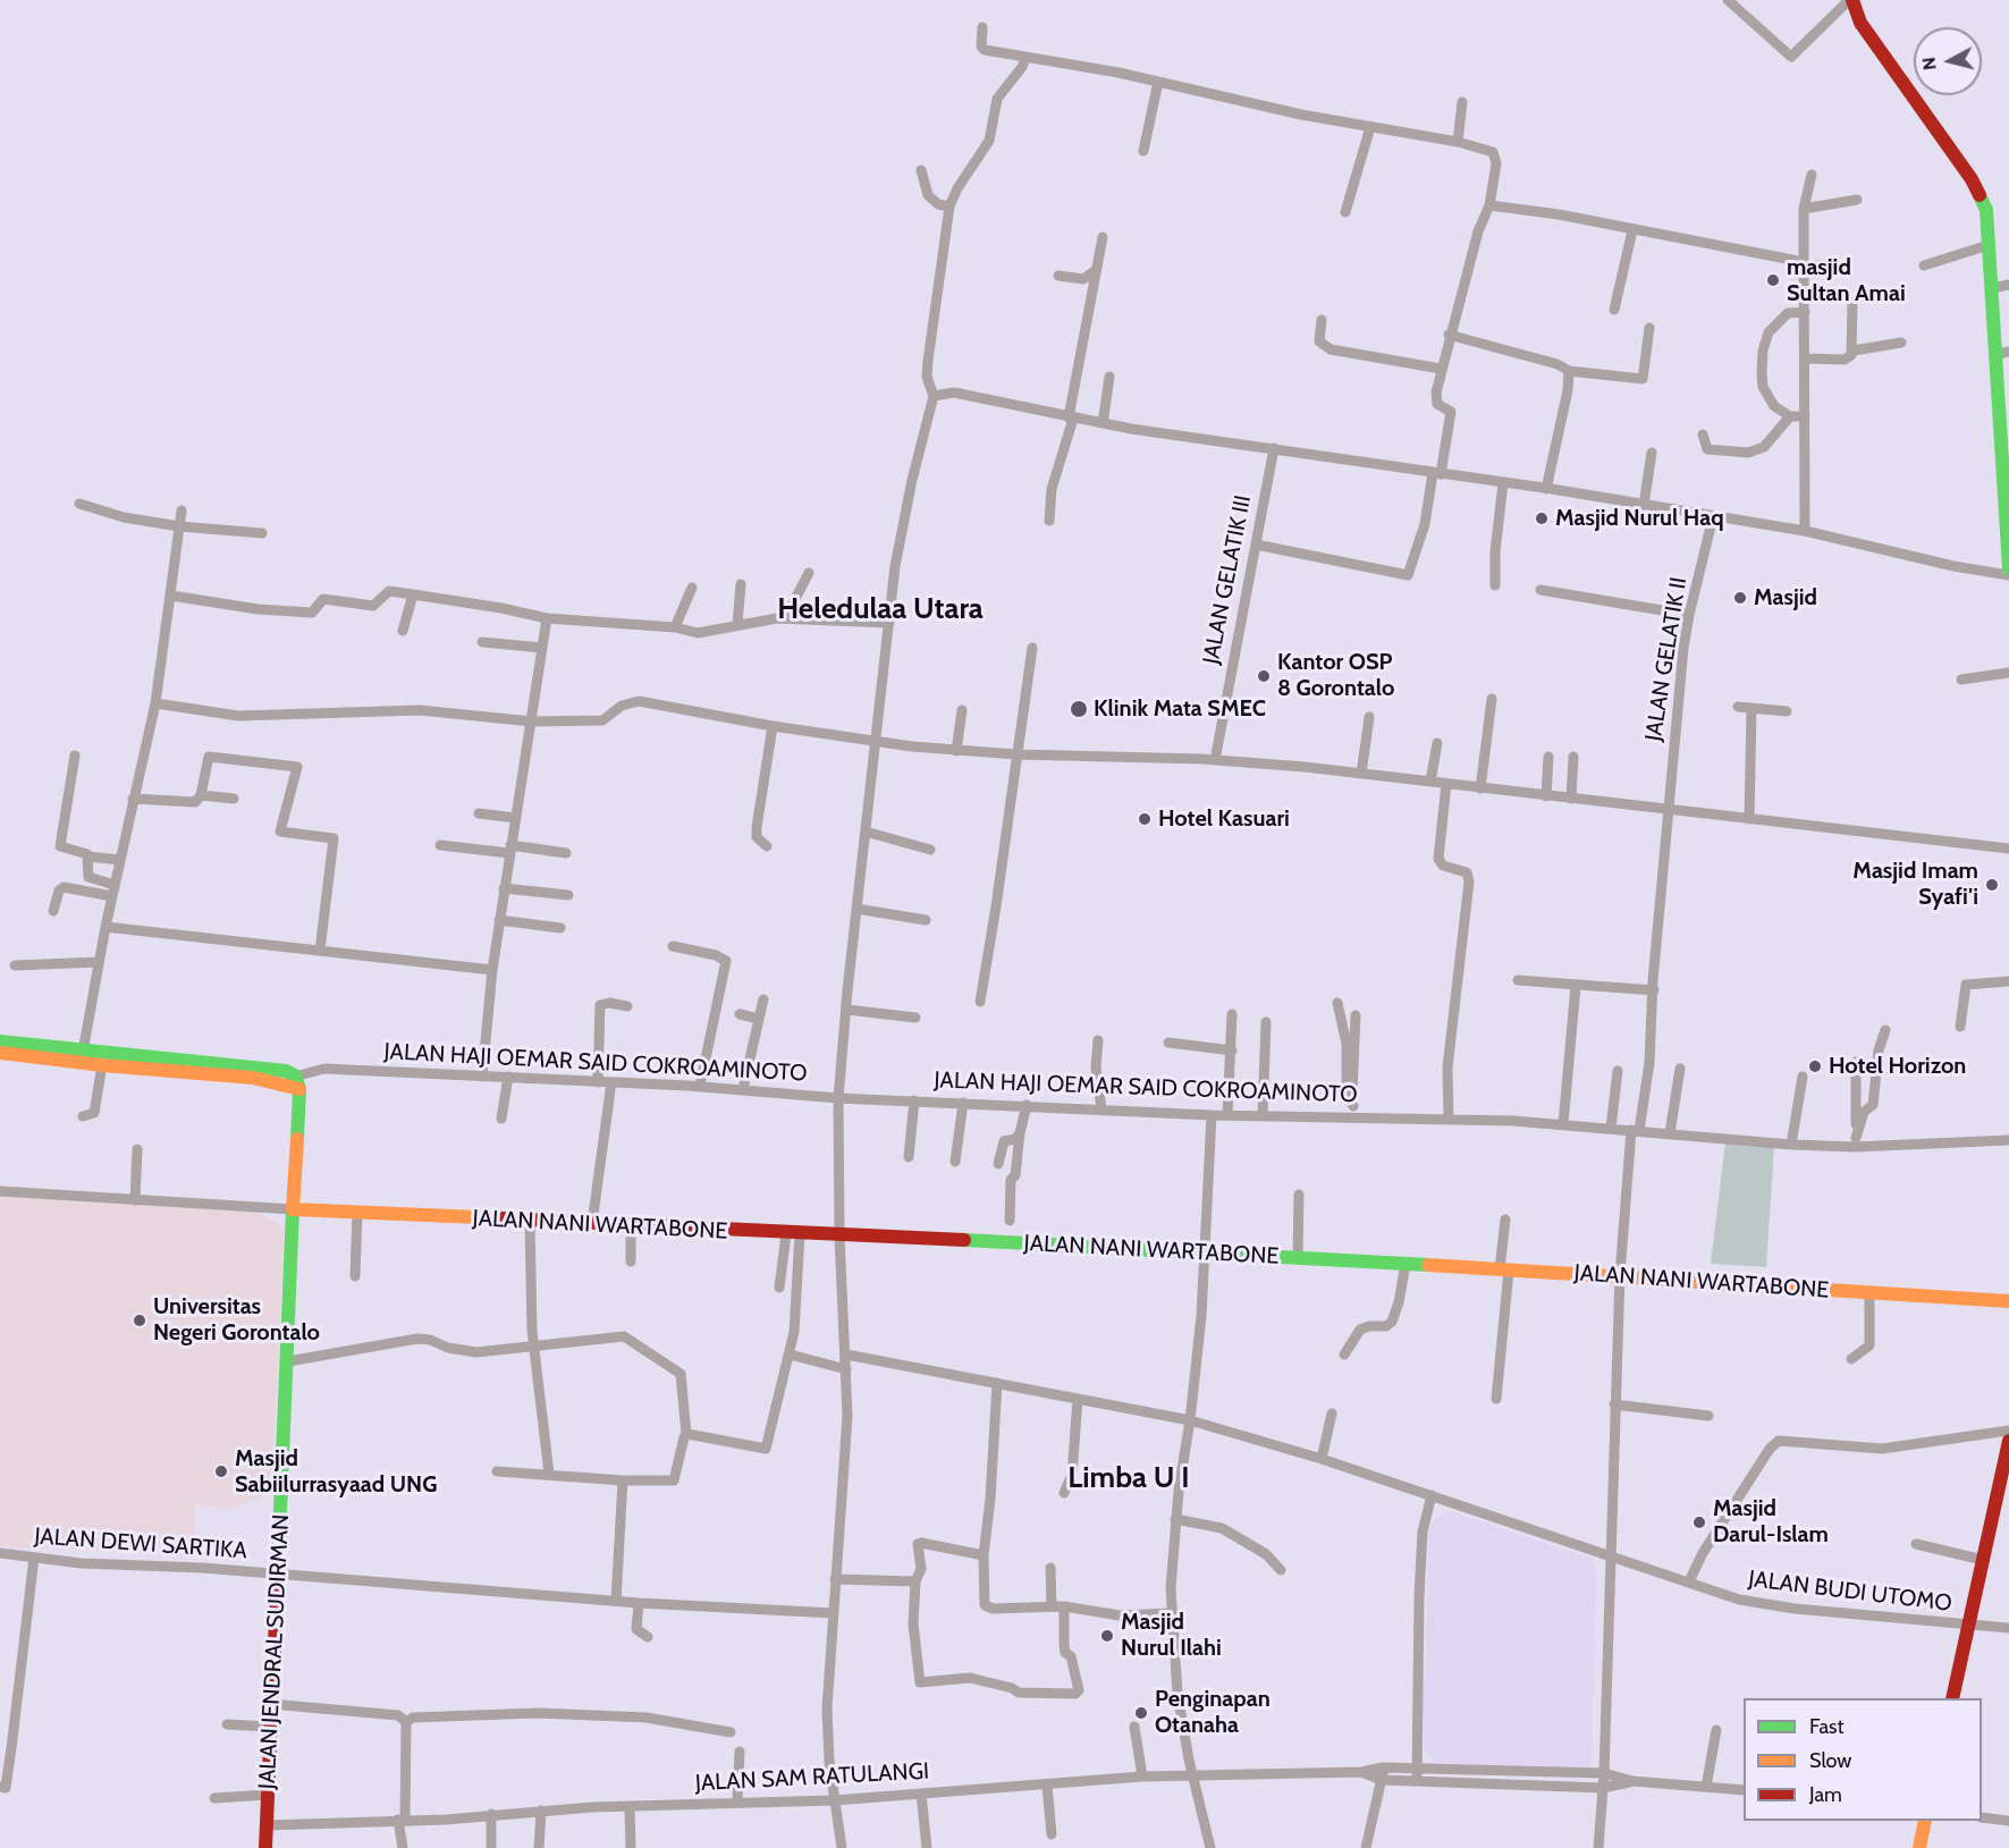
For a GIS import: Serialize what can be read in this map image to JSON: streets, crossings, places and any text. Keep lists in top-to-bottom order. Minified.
{"streets":{"main road":["JALAN NANI WARTABONE","JALAN JENDRAL SUDIRMAN"],"street":["JALAN GELATIK III","JALAN GELATIK II","JALAN HAJI OEMAR SAID COKROAMINOTO","JALAN DEWI SARTIKA","JALAN BUDI UTOMO","JALAN SAM RATULANGI"]},"crossings":[["JALAN GELATIK II","JALAN HAJI OEMAR SAID COKROAMINOTO"],["JALAN GELATIK II","JALAN NANI WARTABONE"],["JALAN GELATIK II","JALAN BUDI UTOMO"],["JALAN GELATIK II","JALAN SAM RATULANGI"],["JALAN HAJI OEMAR SAID COKROAMINOTO","JALAN JENDRAL SUDIRMAN"],["JALAN NANI WARTABONE","JALAN JENDRAL SUDIRMAN"],["JALAN DEWI SARTIKA","JALAN JENDRAL SUDIRMAN"],["JALAN JENDRAL SUDIRMAN","JALAN SAM RATULANGI"]],"districts":["Heledulaa Utara","Limba U I"],"places":["masjid Sultan Amai","Masjid Nurul Haq","Masjid","Kantor OSP 8 Gorontalo","Klinik Mata SMEC","Hotel Kasuari","Masjid Imam Syafi'i","Hotel Horizon","Universitas Negeri Gorontalo","Masjid Sabiilurrasyaad UNG","Masjid Darul-Islam","Masjid Nurul Ilahi","Penginapan Otanaha"],"legend":["Fast","Slow","Jam"],"north":"left"}
